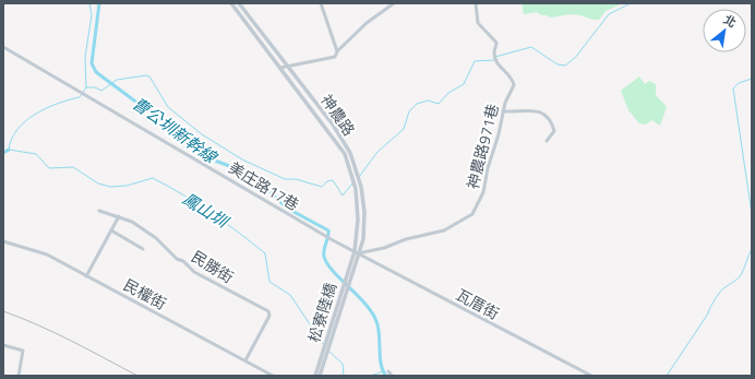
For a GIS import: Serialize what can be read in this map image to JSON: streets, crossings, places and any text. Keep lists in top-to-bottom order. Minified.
{"streets":{"street":["神農路","神農路971巷","美庄路17巷","民勝街","民權街","瓦厝街","松寮陸橋"]},"crossings":[["神農路","神農路971巷"],["神農路","美庄路17巷"],["神農路","瓦厝街"],["神農路","松寮陸橋"],["神農路971巷","美庄路17巷"],["神農路971巷","瓦厝街"],["美庄路17巷","瓦厝街"],["民勝街","民權街"]],"water":["曹公圳新幹線","鳳山圳"],"north":"top right"}
